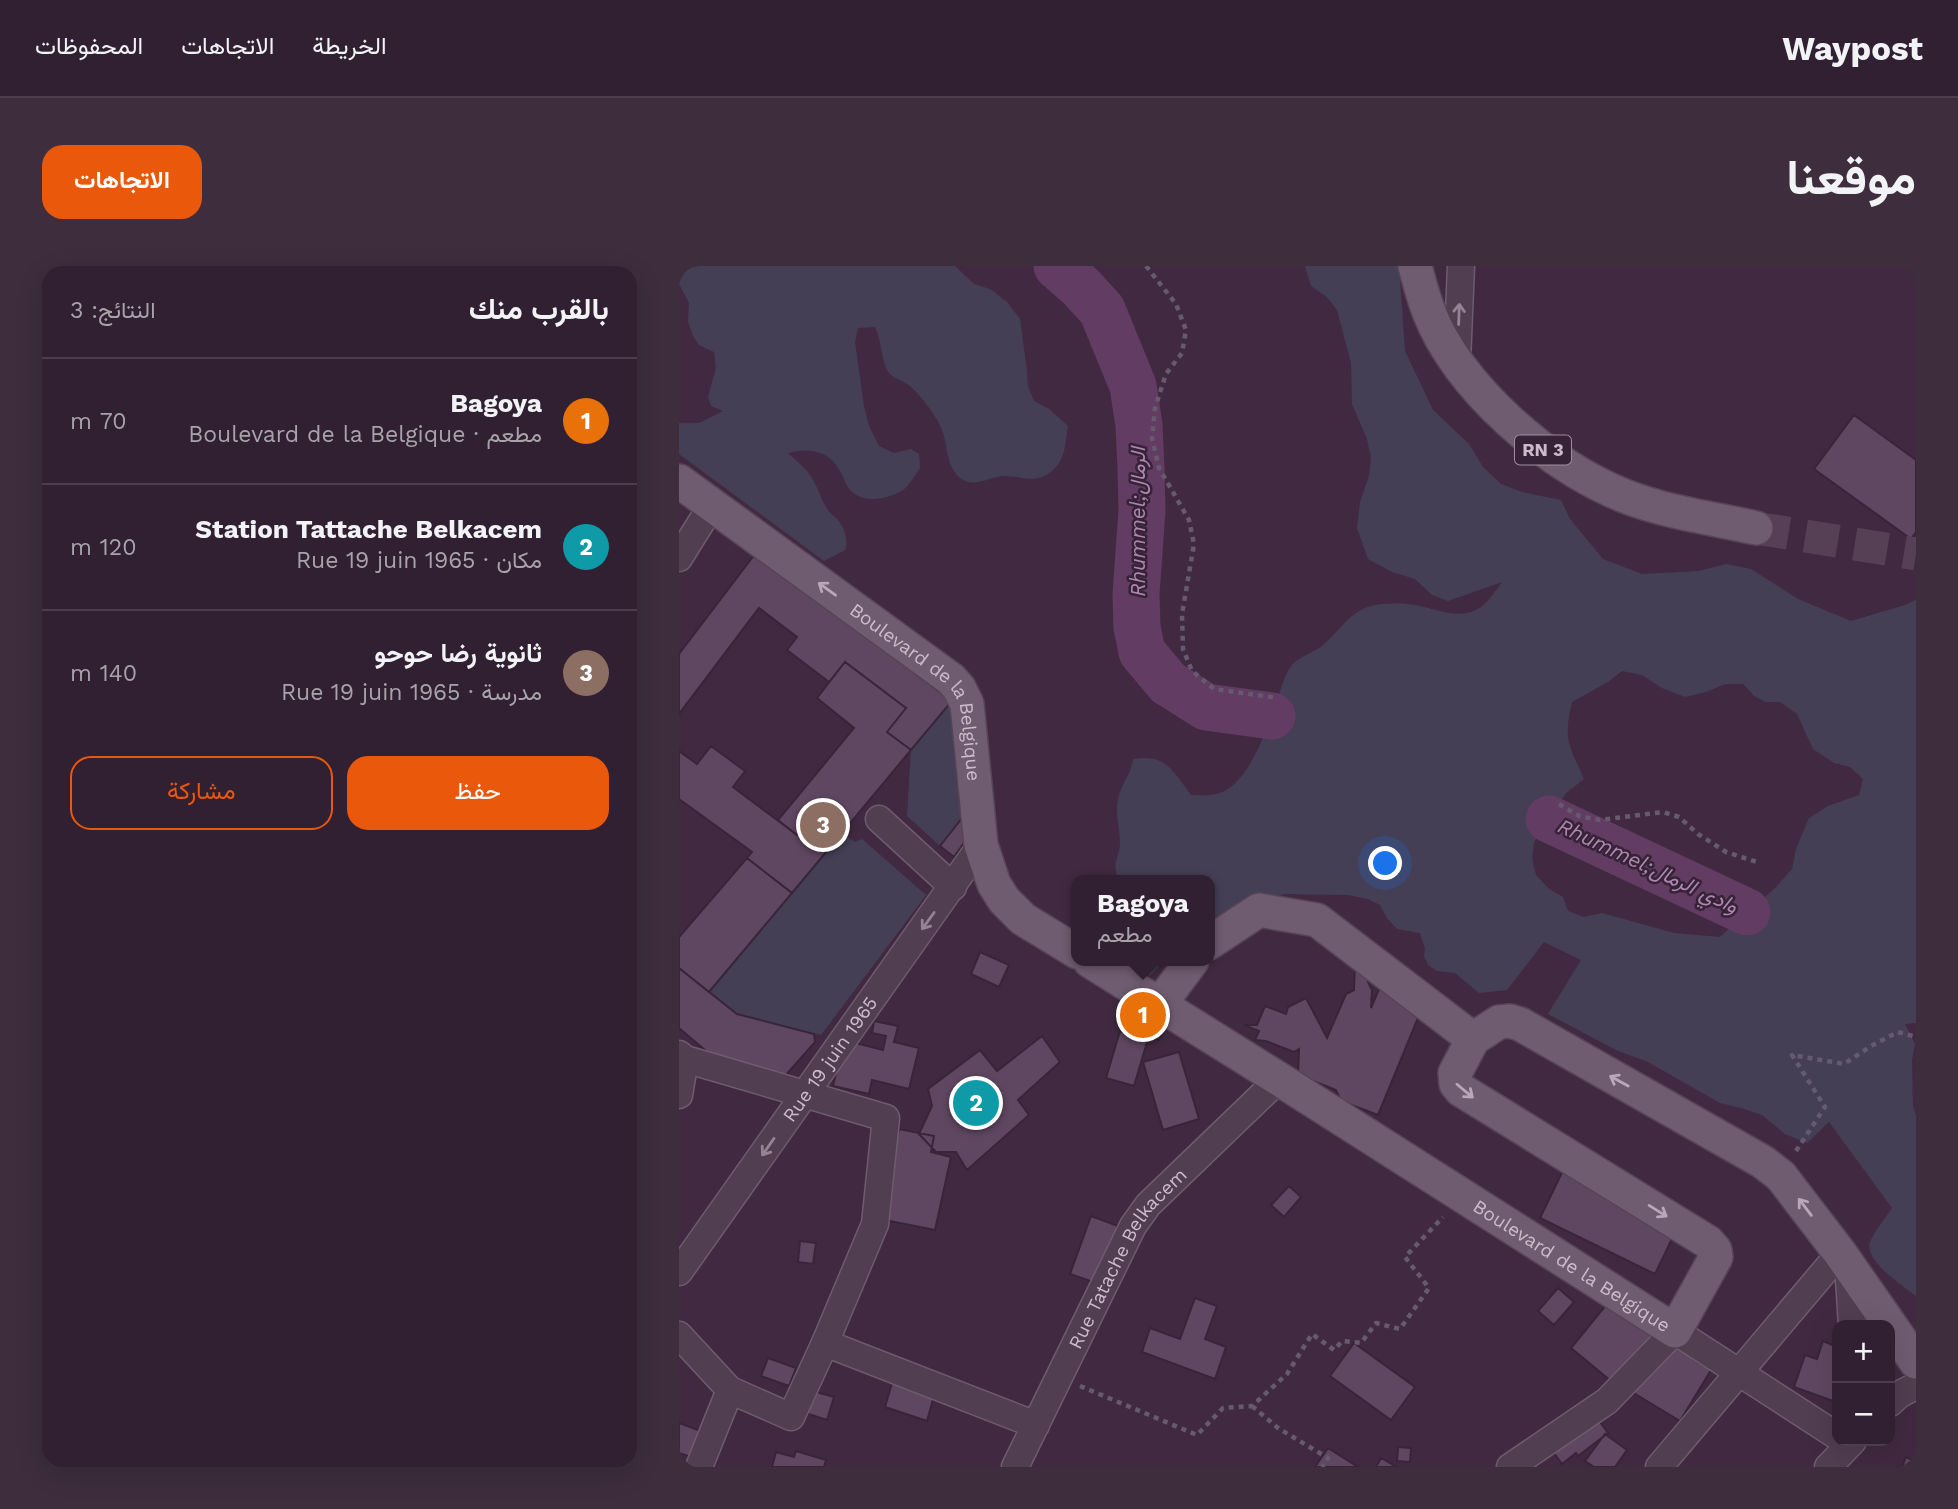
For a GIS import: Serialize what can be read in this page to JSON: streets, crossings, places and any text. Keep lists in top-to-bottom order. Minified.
{"streets":{"main road":["RN 3","Boulevard de la Belgique"],"street":["Rue 19 juin 1965","Rue Tatache Belkacem"]},"crossings":[["Boulevard de la Belgique","Rue 19 juin 1965"],["Boulevard de la Belgique","Rue Tatache Belkacem"]],"one_way":["Rue 19 juin 1965"],"water":["Rhummel;الرمال","Rhummel;وادي الرمال"],"page":{"header":"Waypost","nav":["الخريطة","الاتجاهات","المحفوظات"],"title":"موقعنا","buttons":["الاتجاهات",["حفظ","مشاركة"]],"heading":["بالقرب منك","النتائج: 3"],"list":[{"mark":"1","name":"Bagoya","note":"مطعم · Boulevard de la Belgique","value":"70 m"},{"mark":"2","name":"Station Tattache Belkacem","note":"مكان · Rue 19 juin 1965","value":"120 m"},{"mark":"3","name":"ثانوية رضا حوحو","note":"مدرسة · Rue 19 juin 1965","value":"140 m"}],"pins":["3","1","2"],"popup":["Bagoya","مطعم"],"map_buttons":["+","−"]}}
